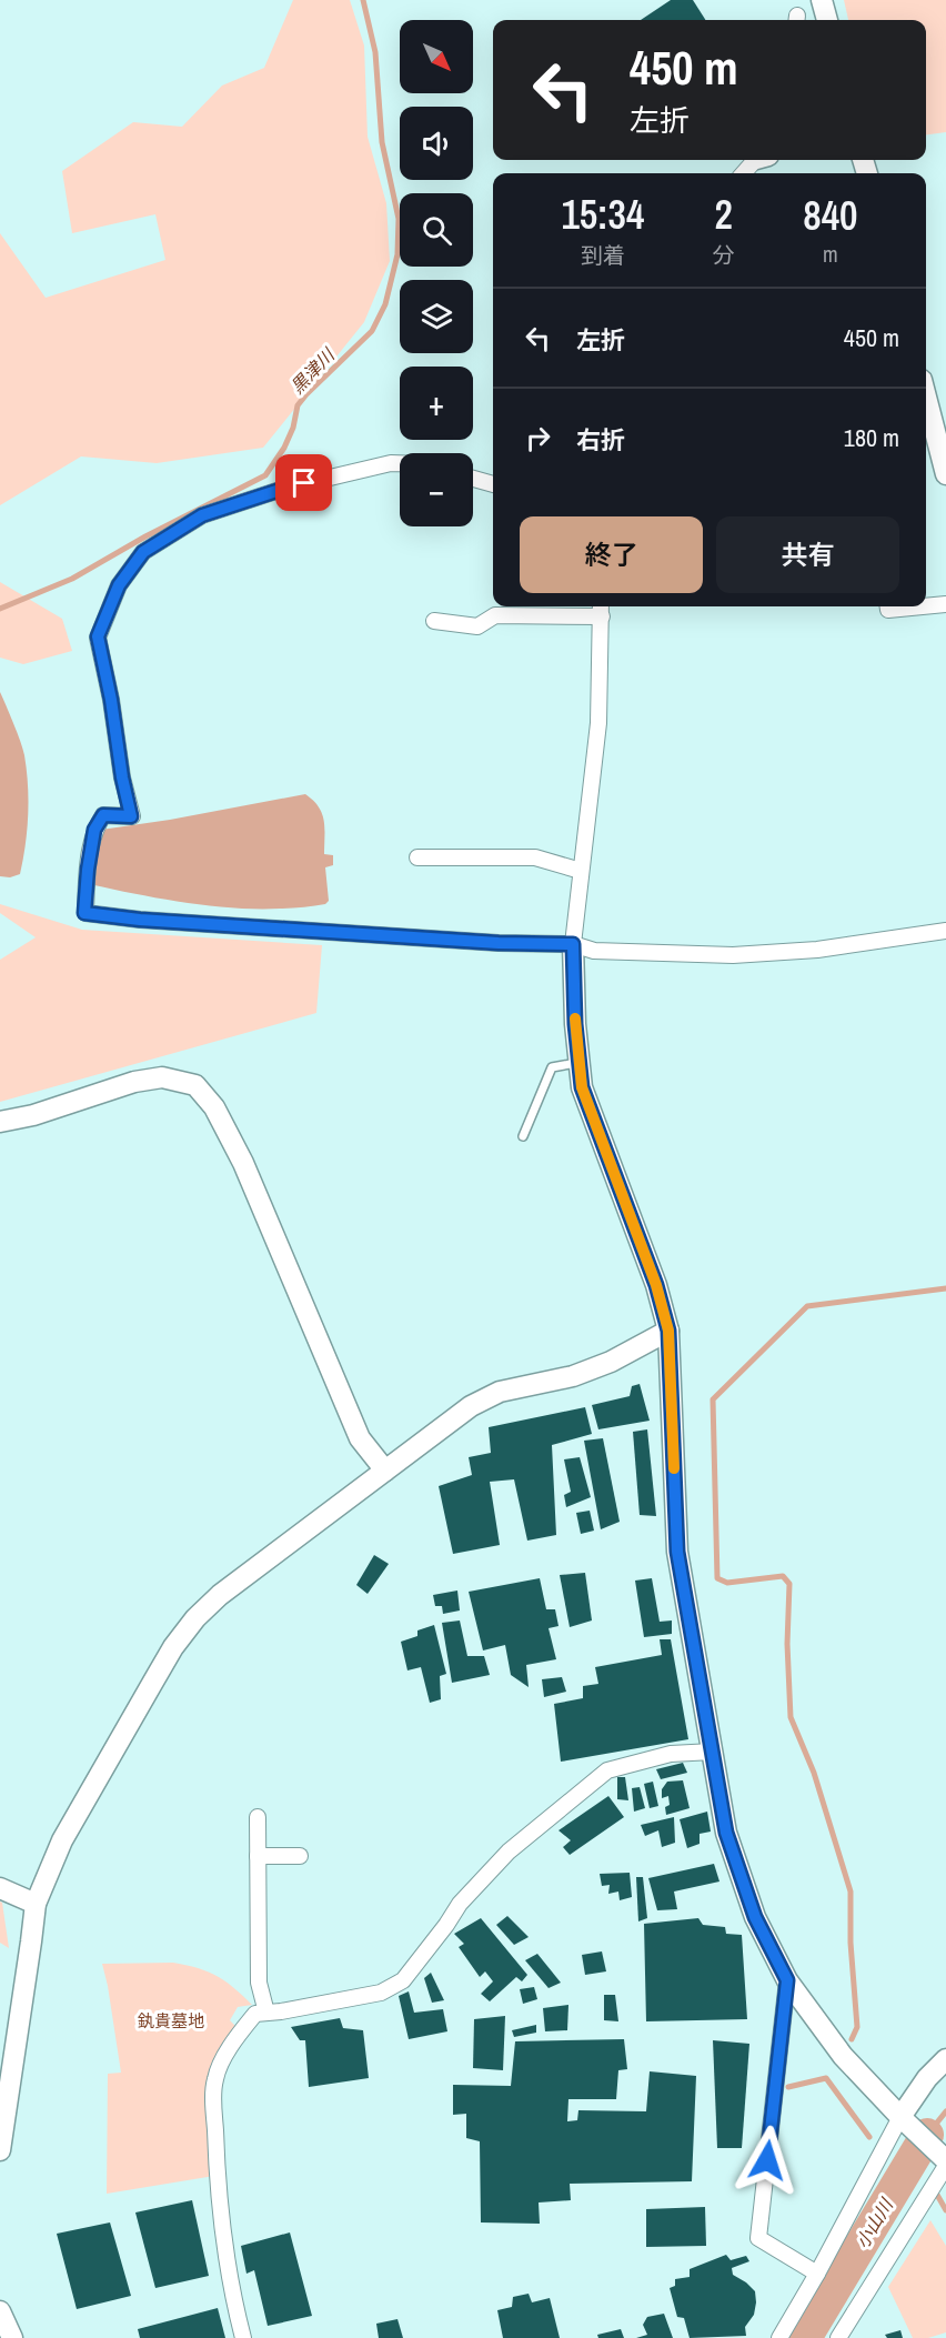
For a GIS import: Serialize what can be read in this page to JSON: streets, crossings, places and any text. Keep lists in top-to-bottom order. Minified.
{"water":["黒津川","小山川"],"parks":["釻貴墓地"],"north":"bottom right","page":{"map_buttons":["+","−"],"turn":["450 m","左折"],"eta":["15:34","到着","2","分","840","m"],"list":[{"name":"左折","value":"450 m"},{"name":"右折","value":"180 m"}],"buttons":["終了","共有"]}}
